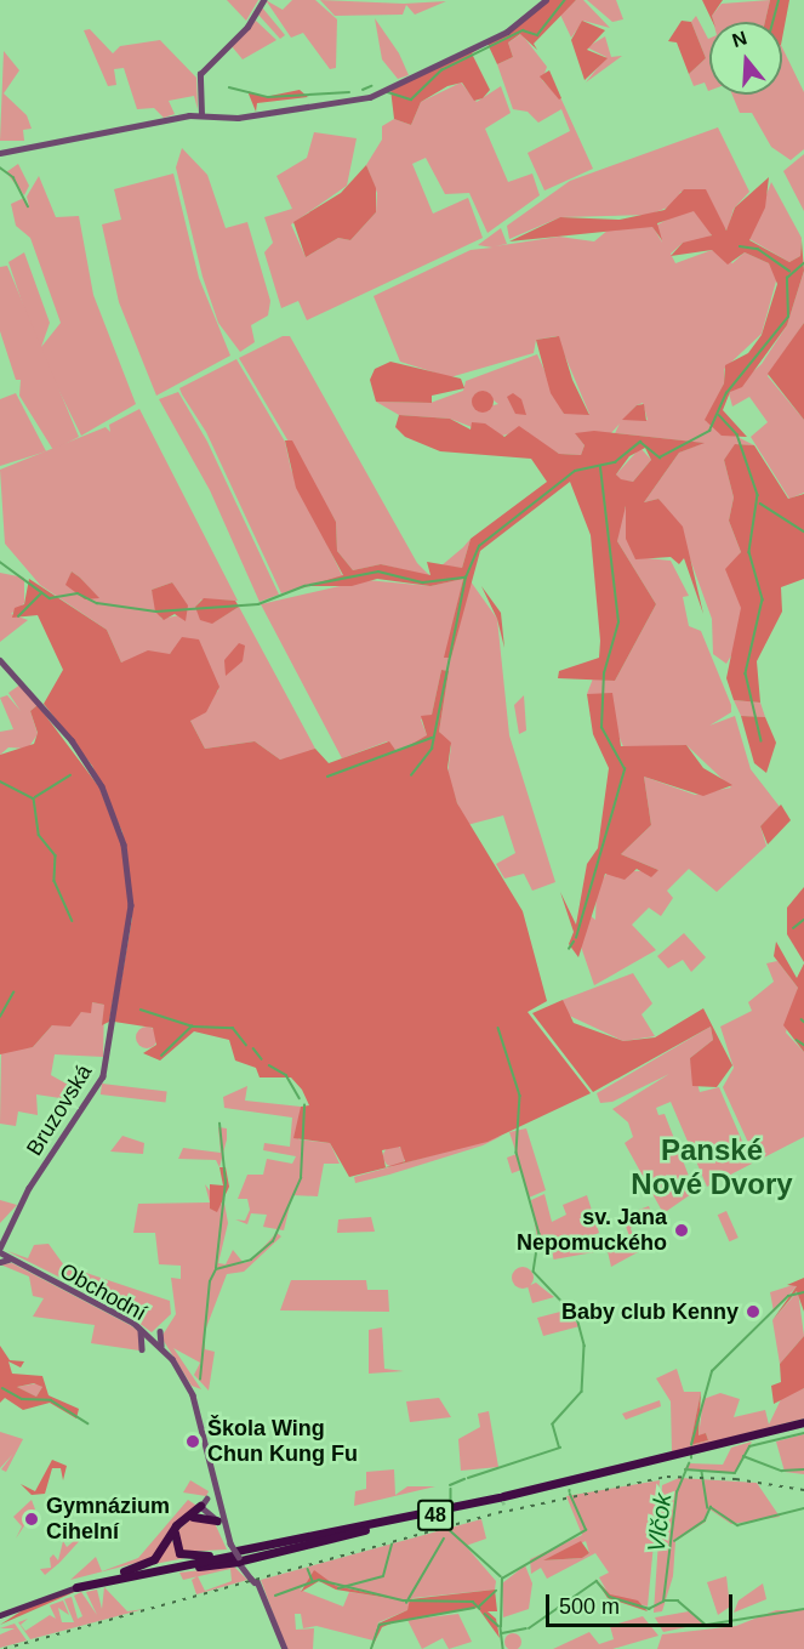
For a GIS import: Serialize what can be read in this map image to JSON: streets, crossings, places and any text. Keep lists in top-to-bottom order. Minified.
{"streets":{"highway":["48"],"main road":["Bruzovská","Obchodní"]},"crossings":[["Bruzovská","Obchodní"],["Obchodní","48"]],"districts":["Panské Nové Dvory"],"water":["Vlčok"],"places":["sv. Jana Nepomuckého","Baby club Kenny","Škola Wing Chun Kung Fu","Gymnázium Cihelní"],"scale_bar":"500 m","north":"top"}
